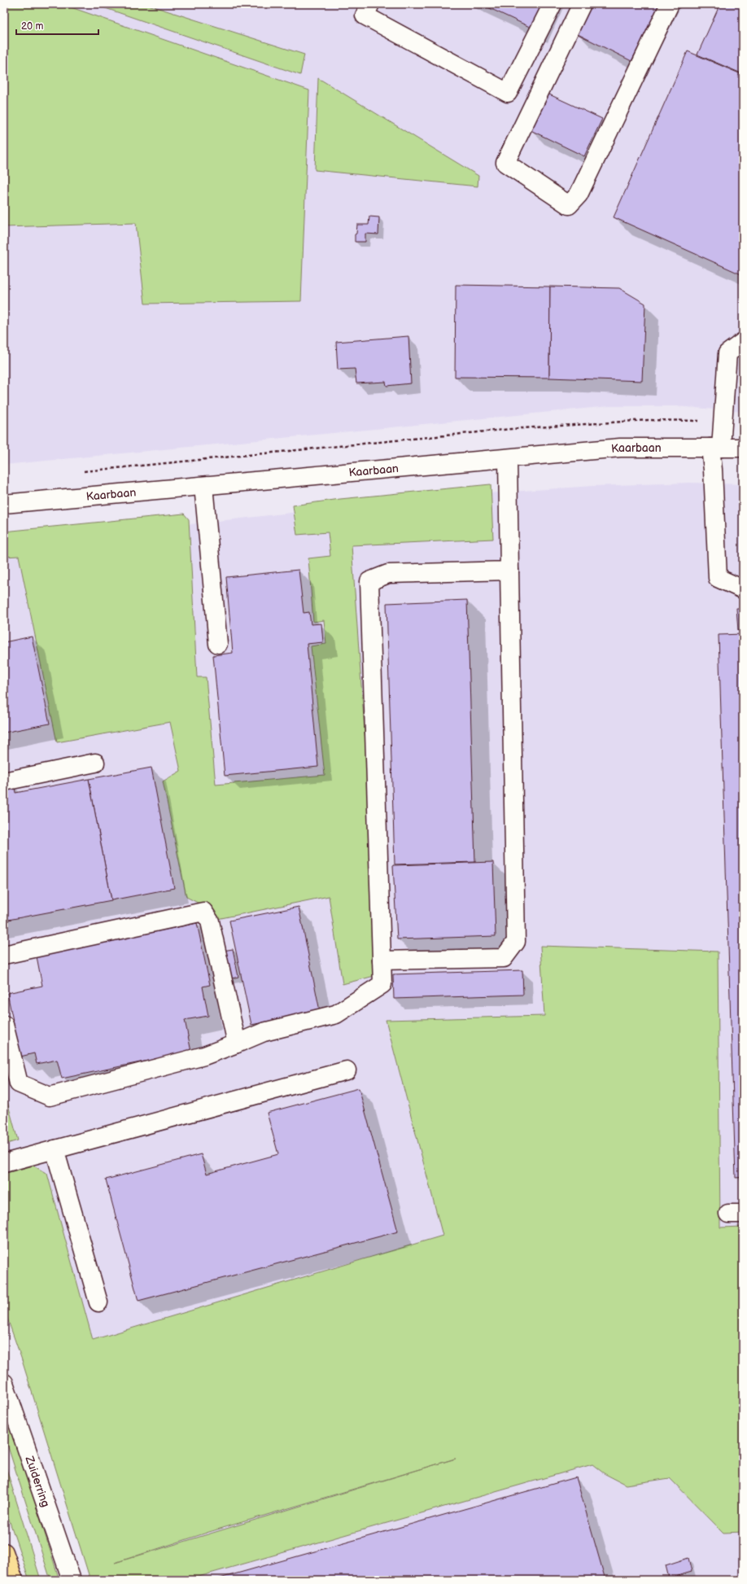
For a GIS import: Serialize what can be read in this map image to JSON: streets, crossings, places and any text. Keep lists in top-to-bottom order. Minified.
{"streets":{"street":["Kaarbaan","Zuiderring"]},"scale_bar":"20 m"}
